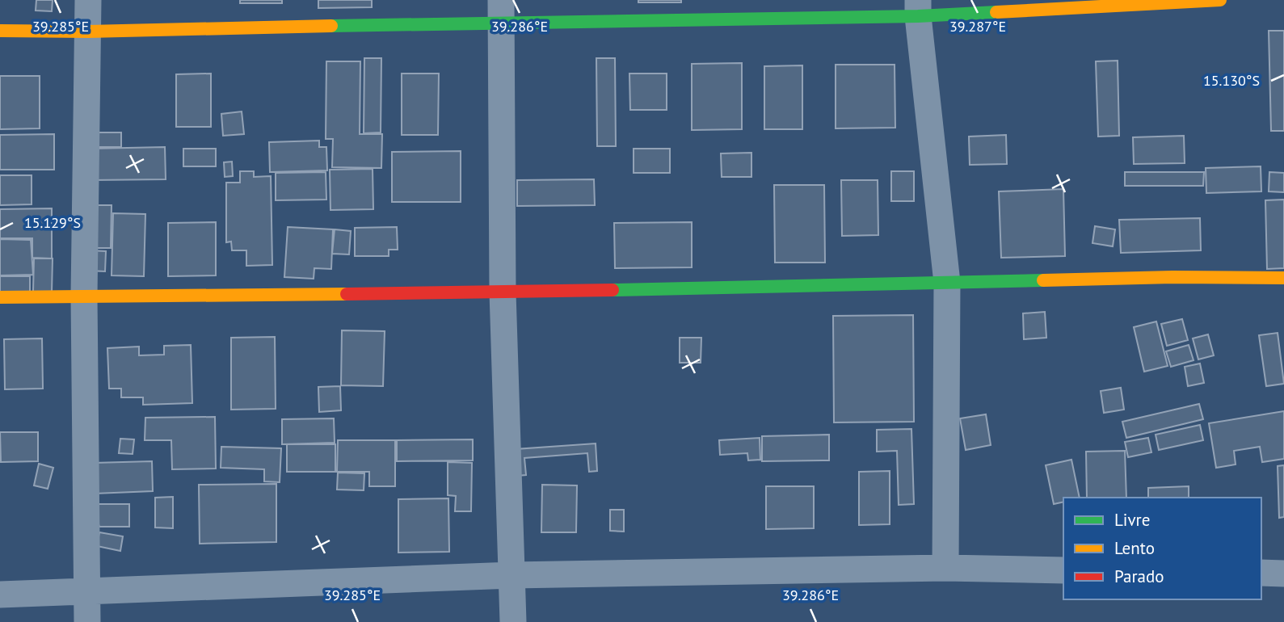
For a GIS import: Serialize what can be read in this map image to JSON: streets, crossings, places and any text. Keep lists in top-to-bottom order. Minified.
{"legend":["Livre","Lento","Parado"],"coordinates":["39.285°E","39.286°E","39.287°E","15.130°S","15.129°S"]}
